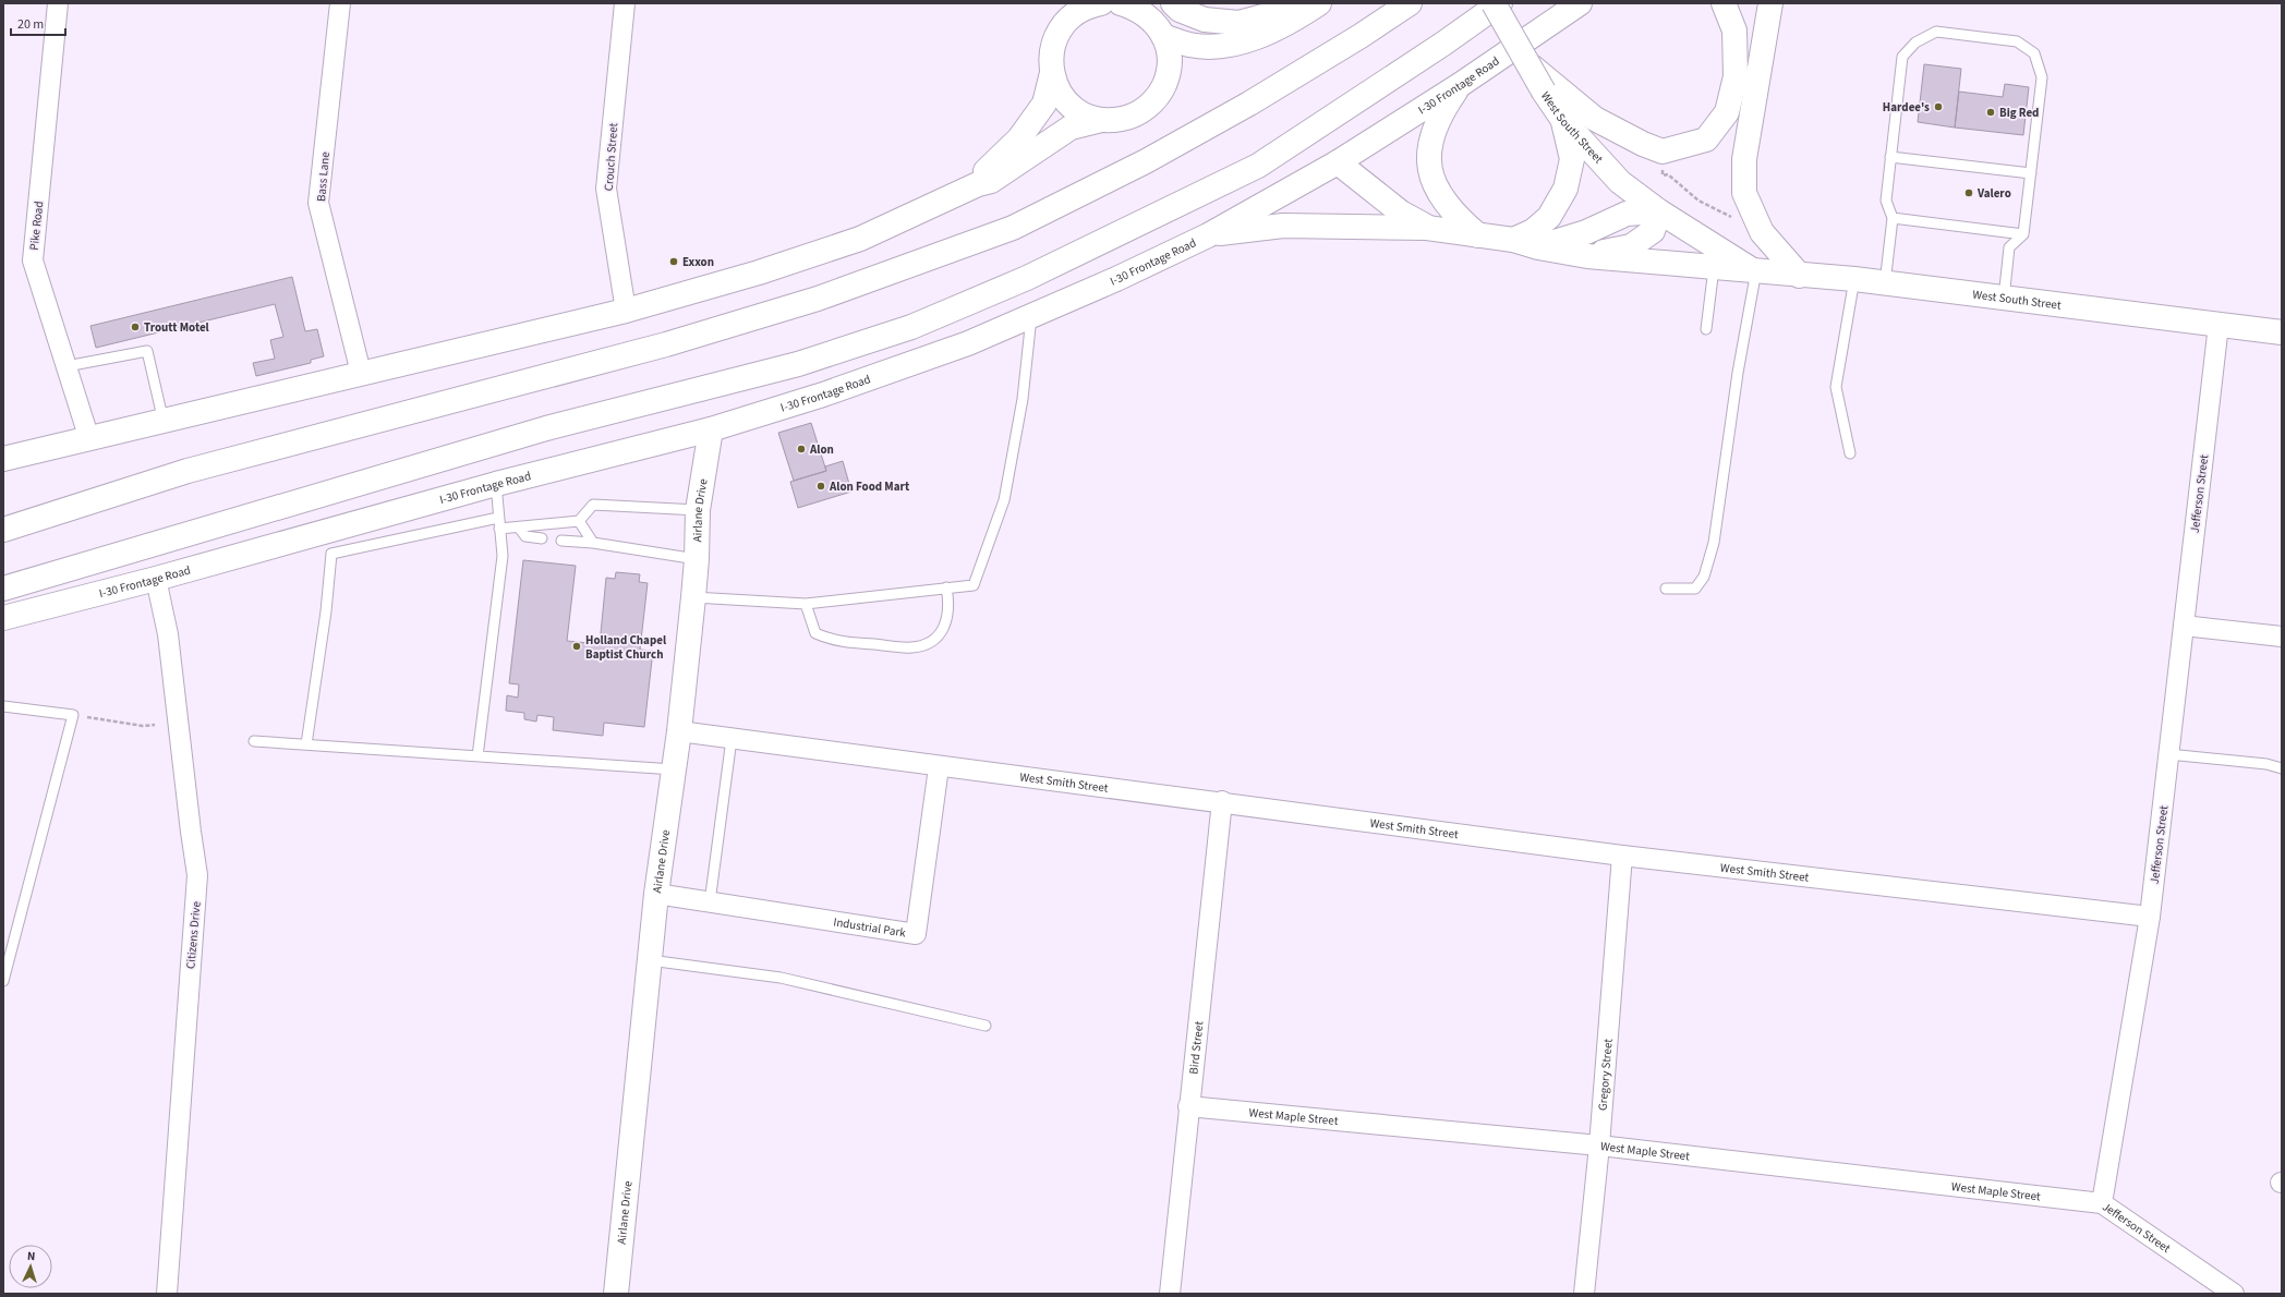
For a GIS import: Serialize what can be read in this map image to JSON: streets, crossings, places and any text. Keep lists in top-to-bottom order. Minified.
{"streets":{"main road":["I-30 Frontage Road","West South Street","Airlane Drive"],"street":["Crouch Street","Bass Lane","Pike Road","Jefferson Street","West Smith Street","Industrial Park","Citizens Drive","Bird Street","Gregory Street","West Maple Street"]},"crossings":[["I-30 Frontage Road","West South Street"],["I-30 Frontage Road","Airlane Drive"],["I-30 Frontage Road","Citizens Drive"],["West South Street","Jefferson Street"],["Jefferson Street","West Smith Street"],["Jefferson Street","West Maple Street"],["Airlane Drive","West Smith Street"],["Airlane Drive","Industrial Park"],["West Smith Street","Industrial Park"],["West Smith Street","Bird Street"],["West Smith Street","Gregory Street"],["Bird Street","West Maple Street"],["Gregory Street","West Maple Street"]],"places":["Hardee's","Big Red","Valero","Exxon","Troutt Motel","Alon","Alon Food Mart","Holland Chapel Baptist Church"],"scale_bar":"20 m","north":"top"}
